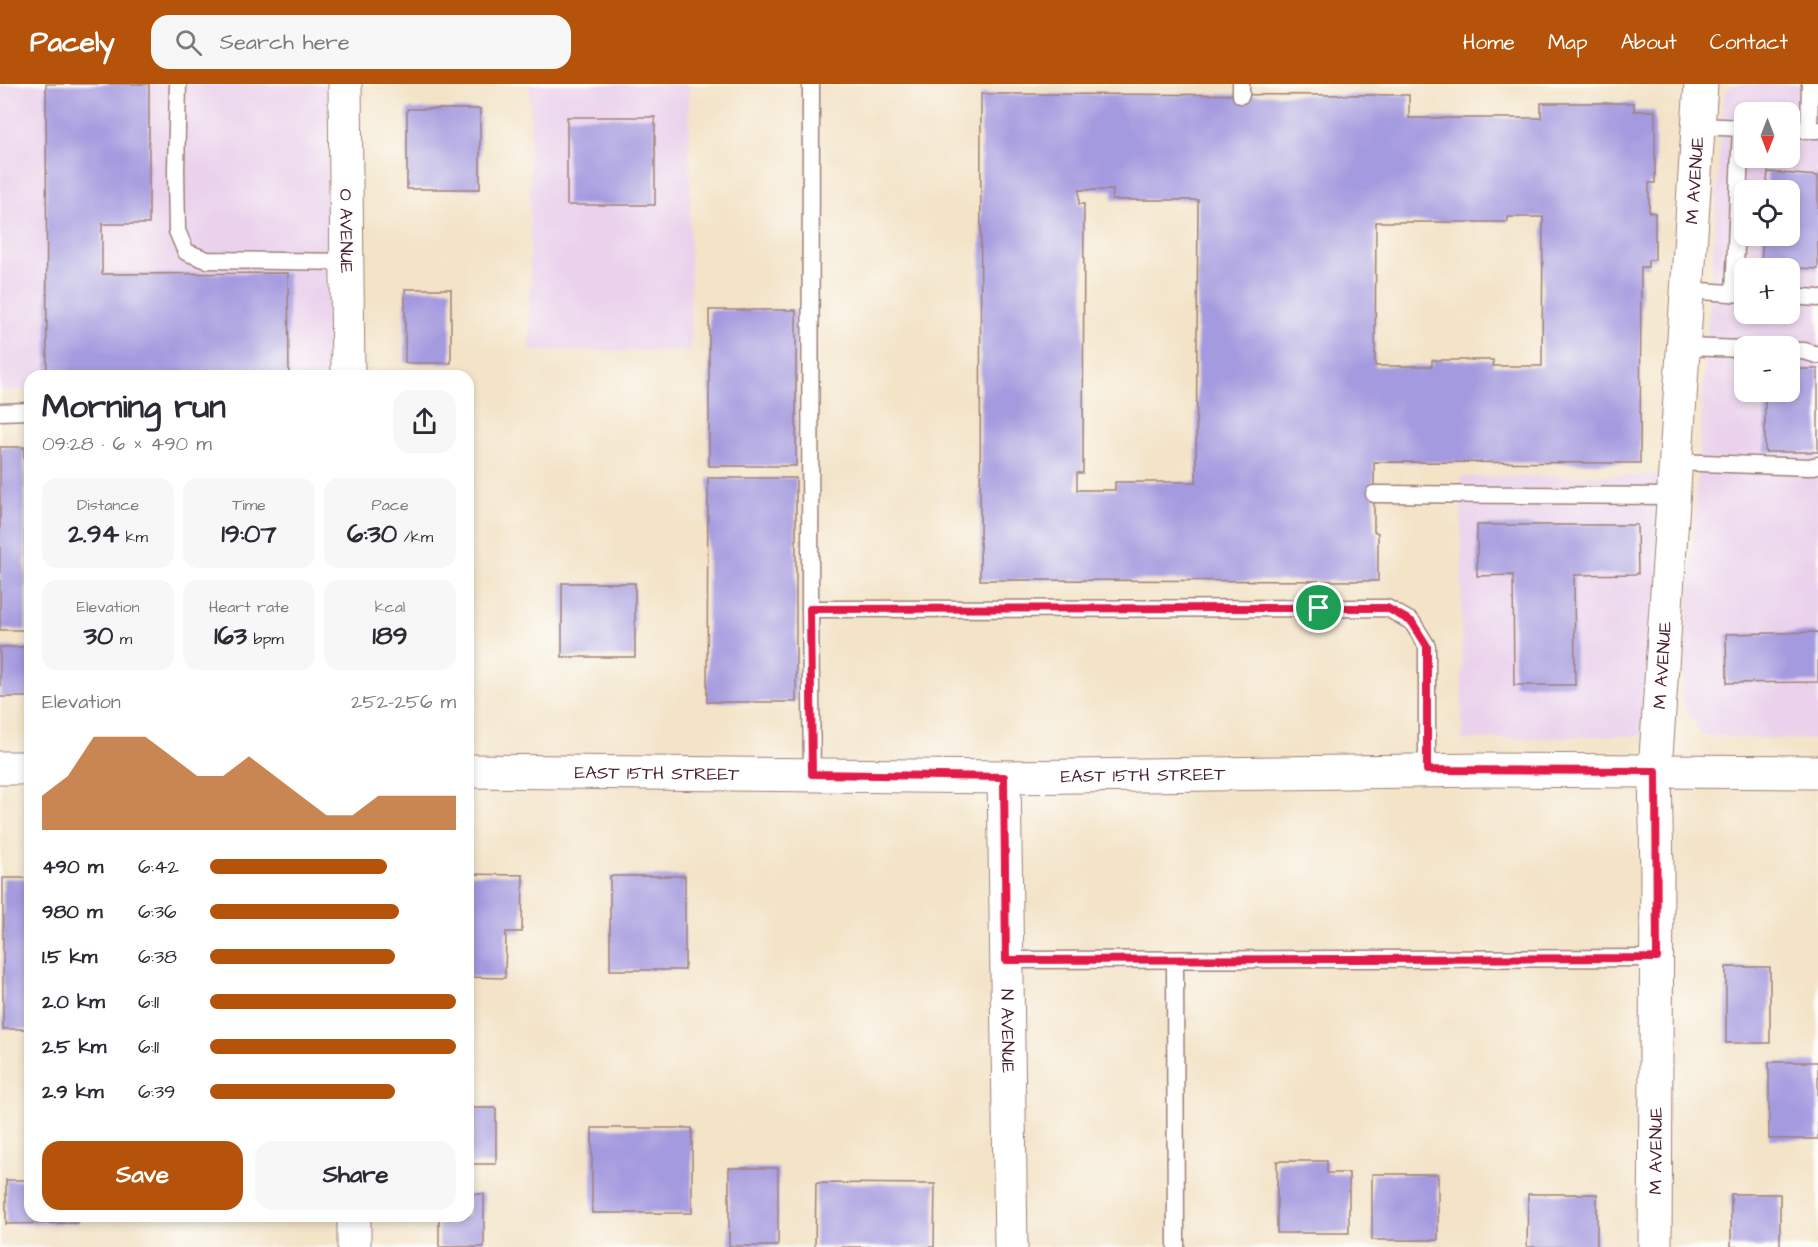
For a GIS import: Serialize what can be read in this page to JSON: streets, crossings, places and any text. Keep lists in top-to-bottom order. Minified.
{"streets":{"street":["M AVENUE","O AVENUE","EAST 15TH STREET","N AVENUE"]},"crossings":[["M AVENUE","EAST 15TH STREET"],["EAST 15TH STREET","N AVENUE"]],"north":"bottom","page":{"header":"Pacely","search":"Search here","nav":["Home","Map","About","Contact"],"map_buttons":["+","−"],"heading":["Morning run","09:28 · 6 × 490 m"],"stats":[["Distance","2.94 km"],["Time","19:07"],["Pace","6:30 /km"],["Elevation","30 m"],["Heart rate","163 bpm"],["kcal","189"]],"chart":["Elevation","252–256 m"],"list":[{"name":"490 m","note":"6:42"},{"name":"980 m","note":"6:36"},{"name":"1.5 km","note":"6:38"},{"name":"2.0 km","note":"6:11"},{"name":"2.5 km","note":"6:11"},{"name":"2.9 km","note":"6:39"}],"buttons":["Save","Share"]}}
